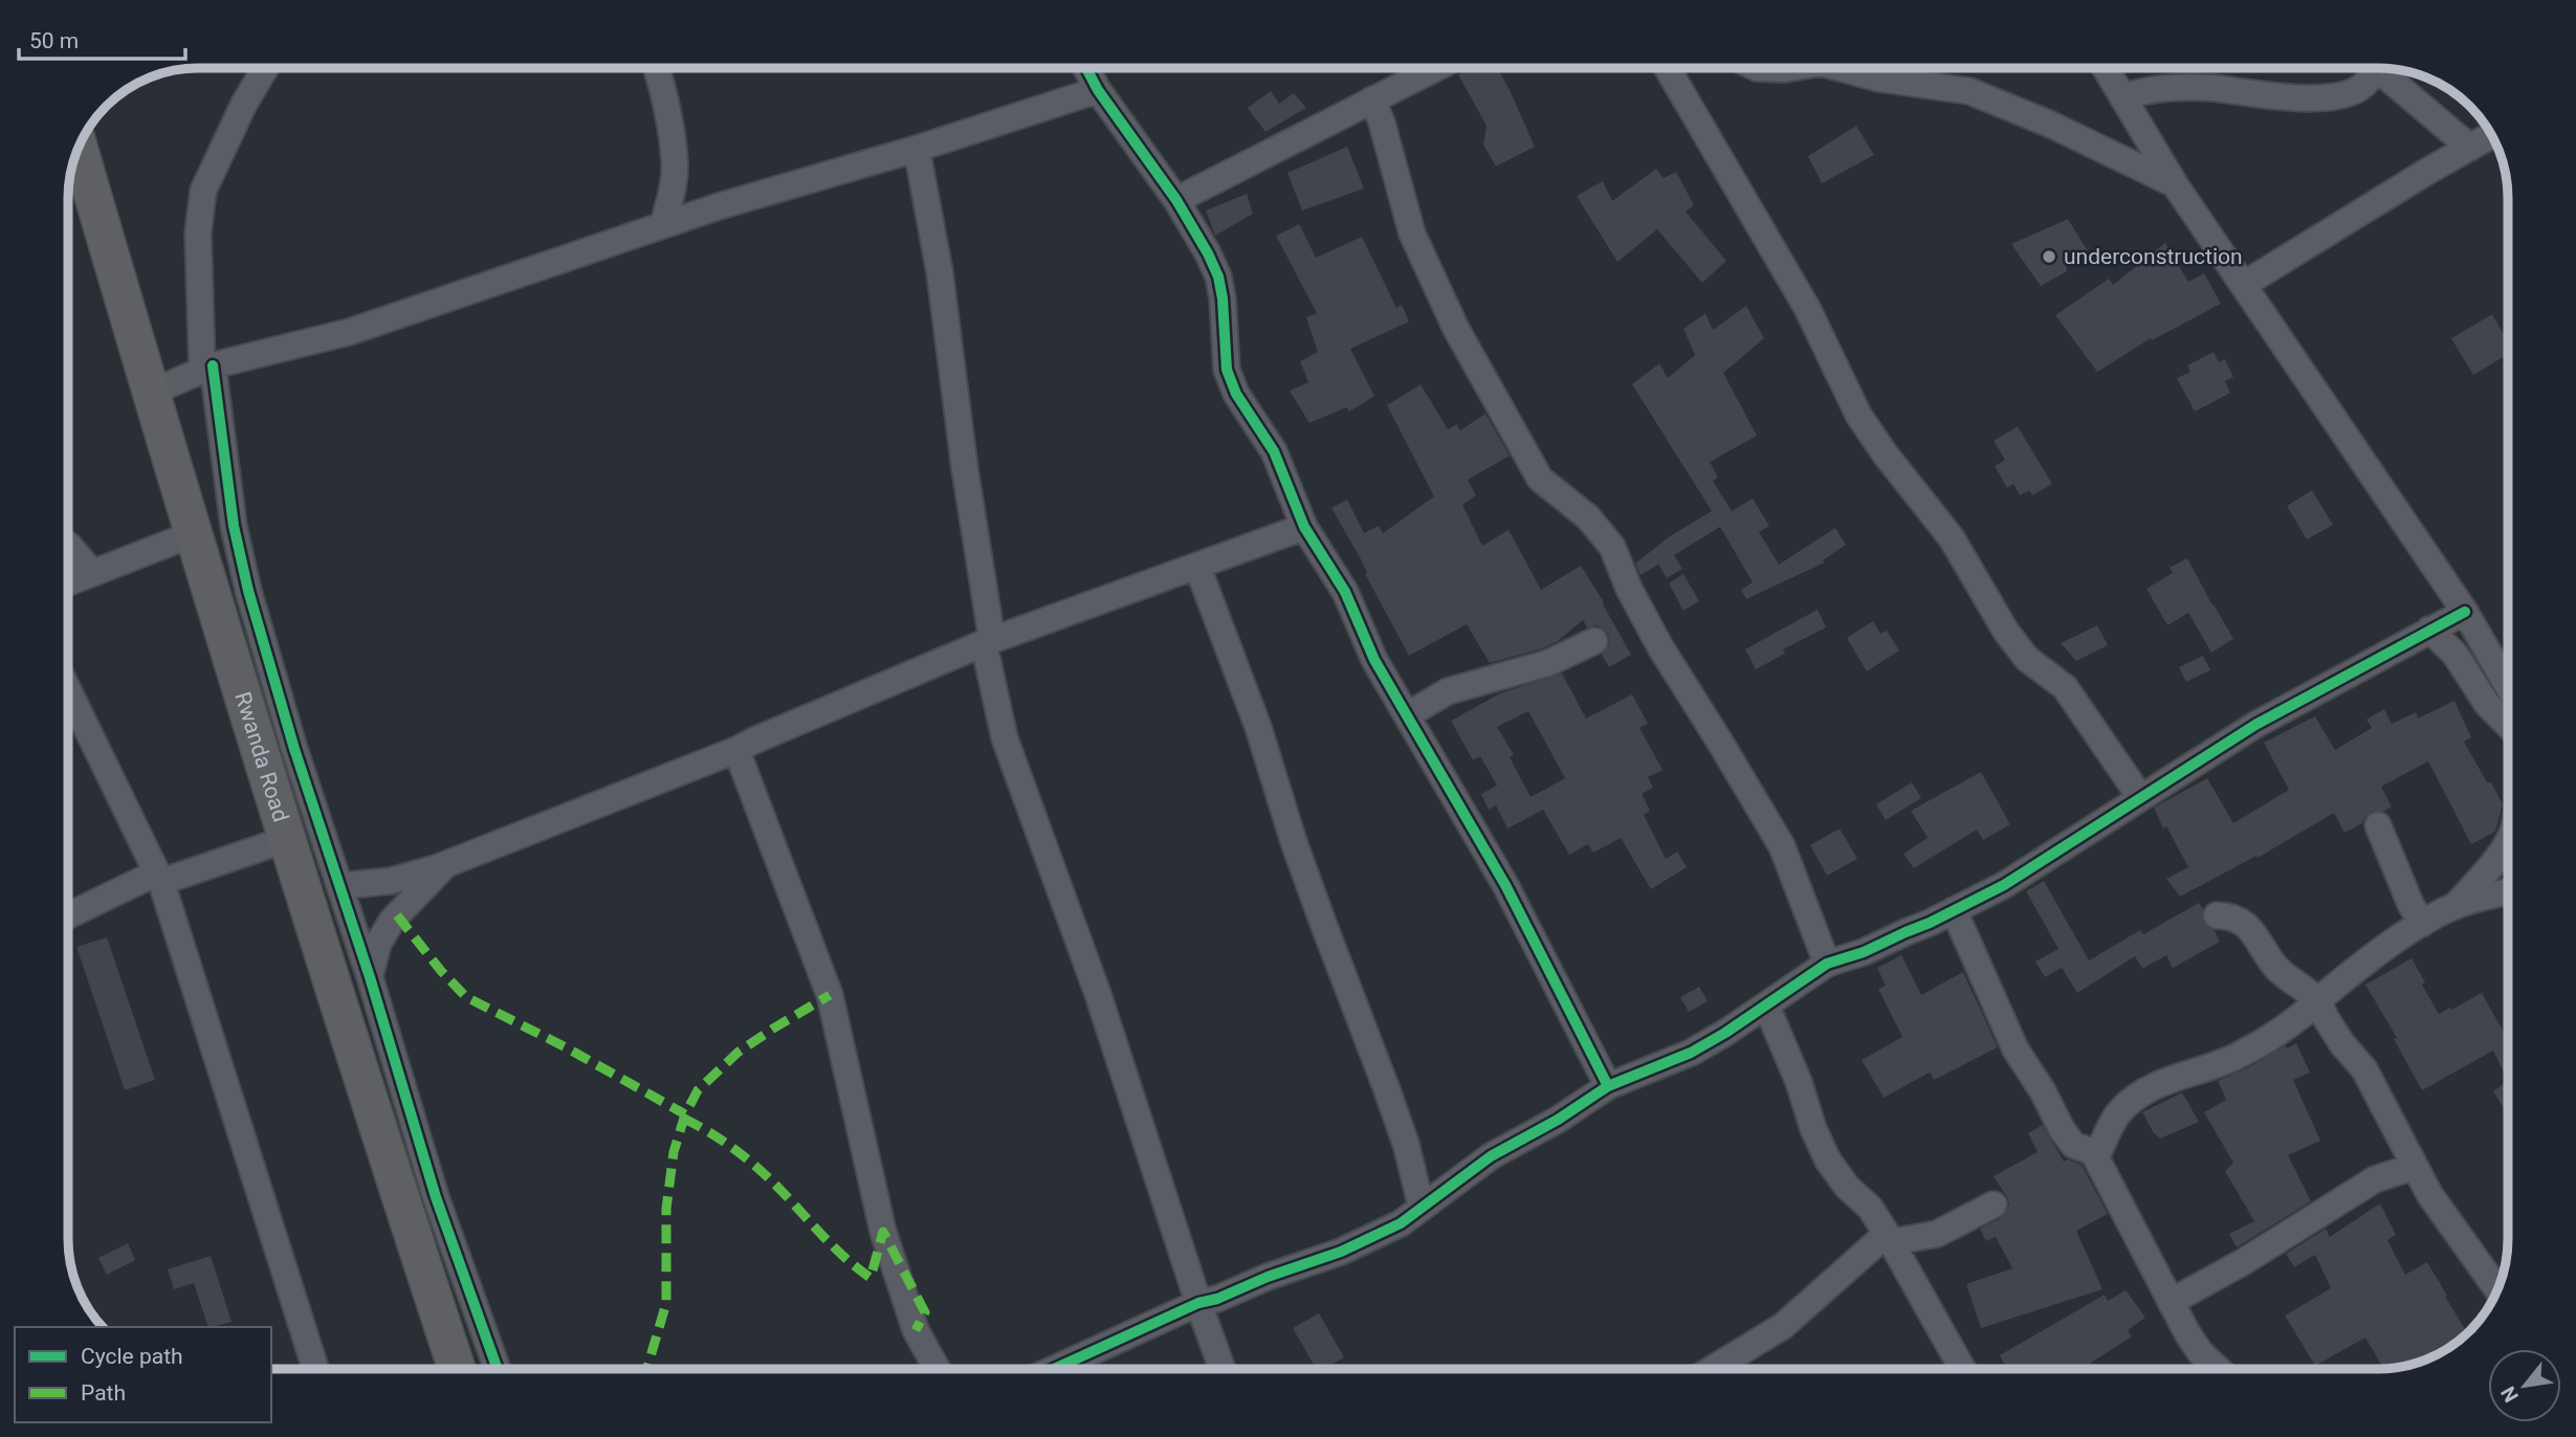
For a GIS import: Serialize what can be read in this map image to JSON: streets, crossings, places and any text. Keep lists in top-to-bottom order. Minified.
{"streets":{"highway":["Rwanda Road"]},"places":["underconstruction"],"legend":["Cycle path","Path"],"scale_bar":"50 m","north":"bottom left"}
